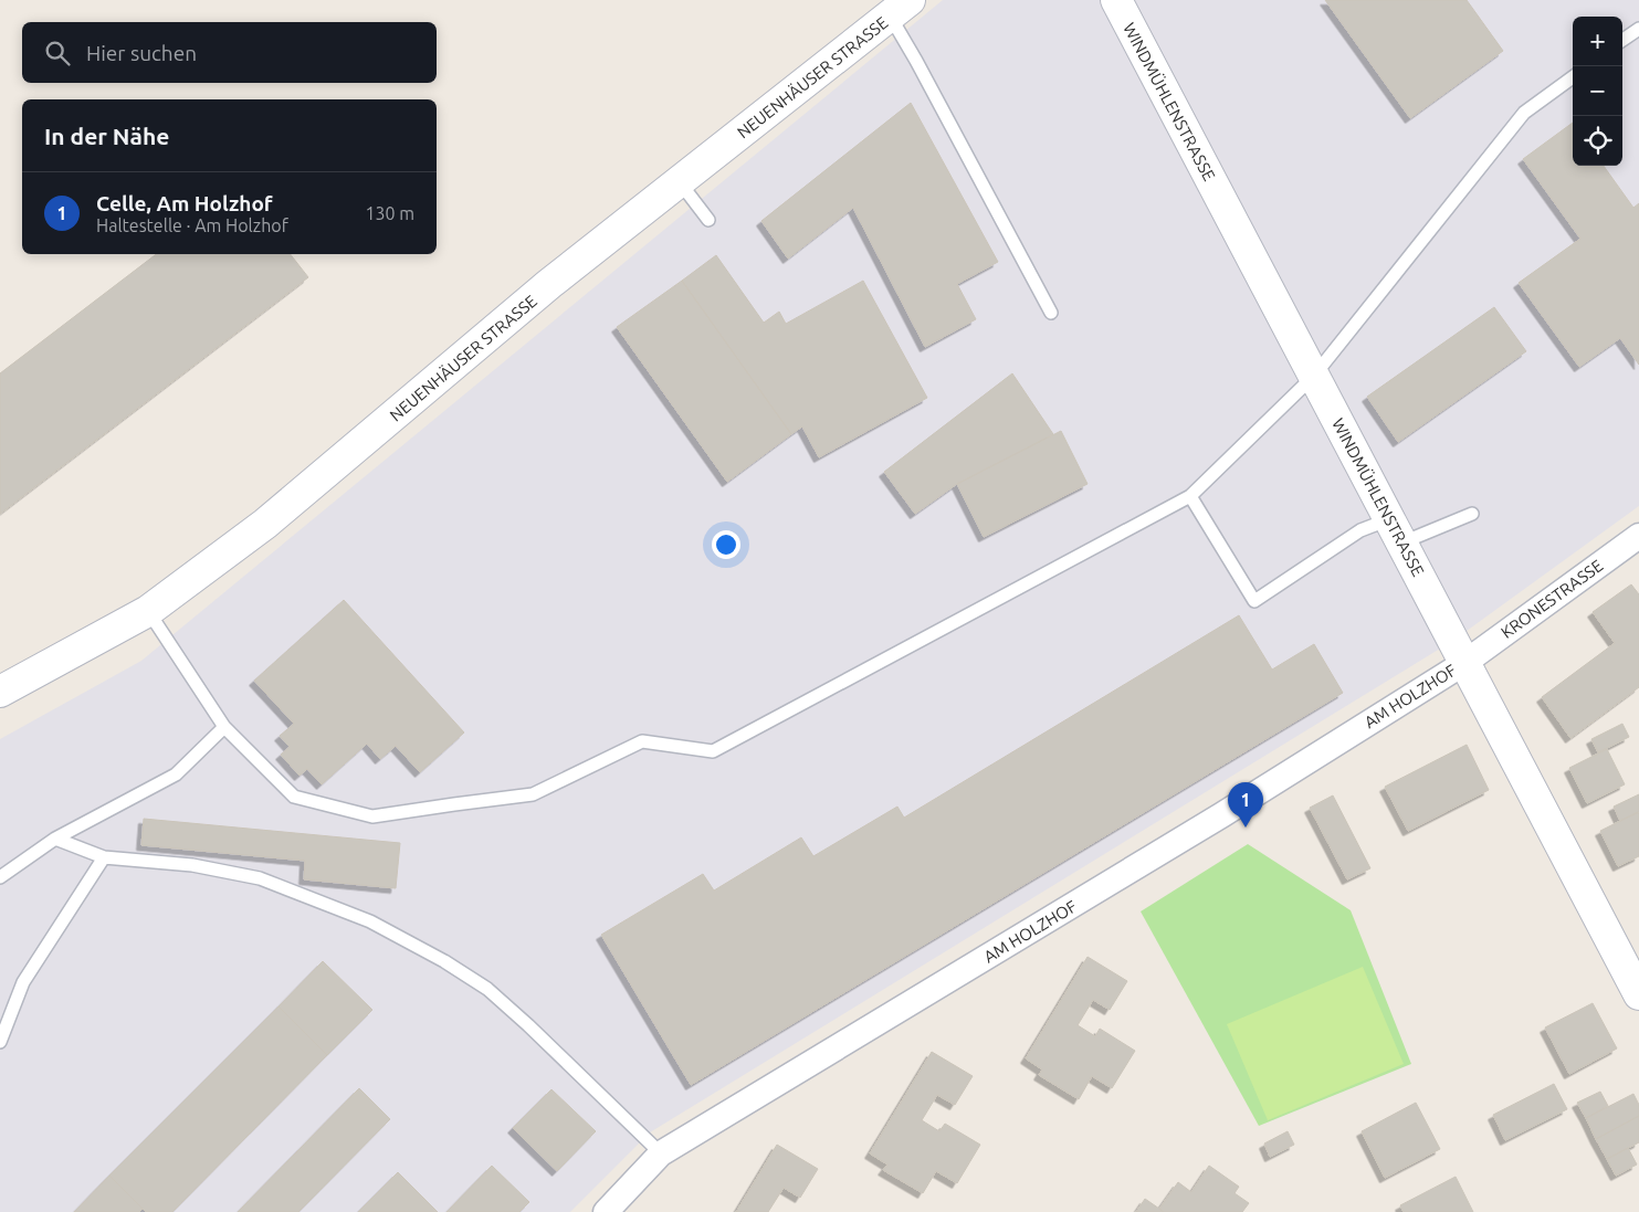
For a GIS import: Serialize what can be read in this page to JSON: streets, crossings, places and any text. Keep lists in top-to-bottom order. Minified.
{"streets":{"street":["NEUENHÄUSER STRASSE","WINDMÜHLENSTRASSE","KRONESTRASSE","AM HOLZHOF"]},"crossings":[["WINDMÜHLENSTRASSE","KRONESTRASSE"],["WINDMÜHLENSTRASSE","AM HOLZHOF"],["KRONESTRASSE","AM HOLZHOF"]],"page":{"map_buttons":["+","−"],"search":"Hier suchen","heading":"In der Nähe","list":[{"mark":"1","name":"Celle, Am Holzhof","note":"Haltestelle · Am Holzhof","value":"130 m"}],"pins":"1"}}
